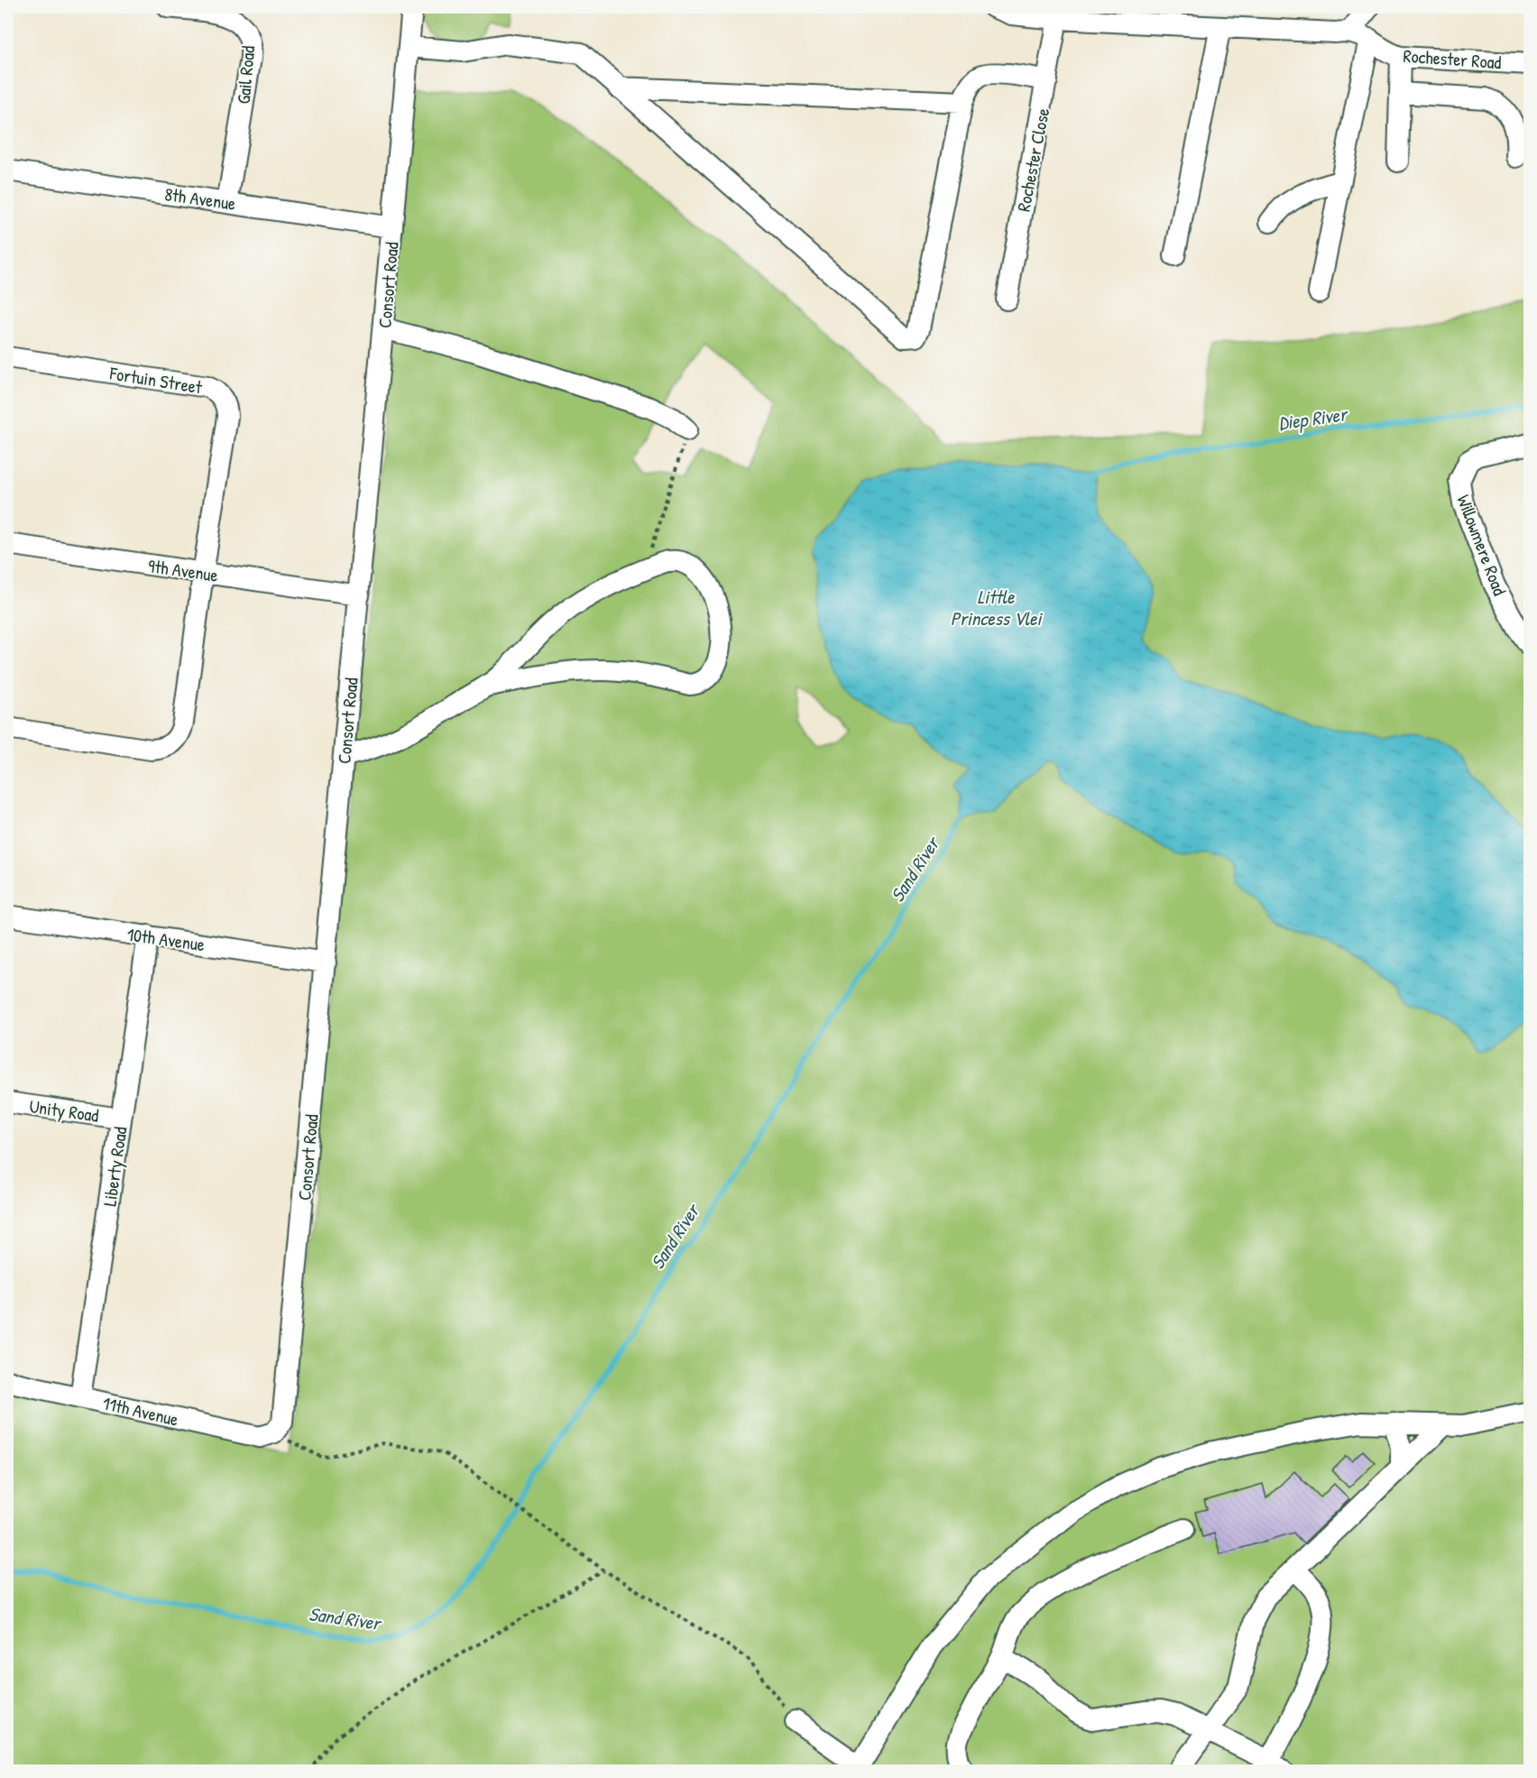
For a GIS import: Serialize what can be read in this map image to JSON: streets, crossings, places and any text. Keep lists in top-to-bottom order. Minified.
{"streets":{"street":["Rochester Road","Gail Road","Rochester Close","8th Avenue","Consort Road","Fortuin Street","Willowmere Road","9th Avenue","10th Avenue","Unity Road","Liberty Road","11th Avenue"]},"crossings":[["Rochester Road","Rochester Close"],["Gail Road","8th Avenue"],["8th Avenue","Consort Road"],["Consort Road","9th Avenue"],["Consort Road","10th Avenue"],["Consort Road","11th Avenue"],["Fortuin Street","9th Avenue"],["10th Avenue","Liberty Road"],["Unity Road","Liberty Road"],["Liberty Road","11th Avenue"]],"water":["Diep River","Little Princess Vlei","Sand River"]}
